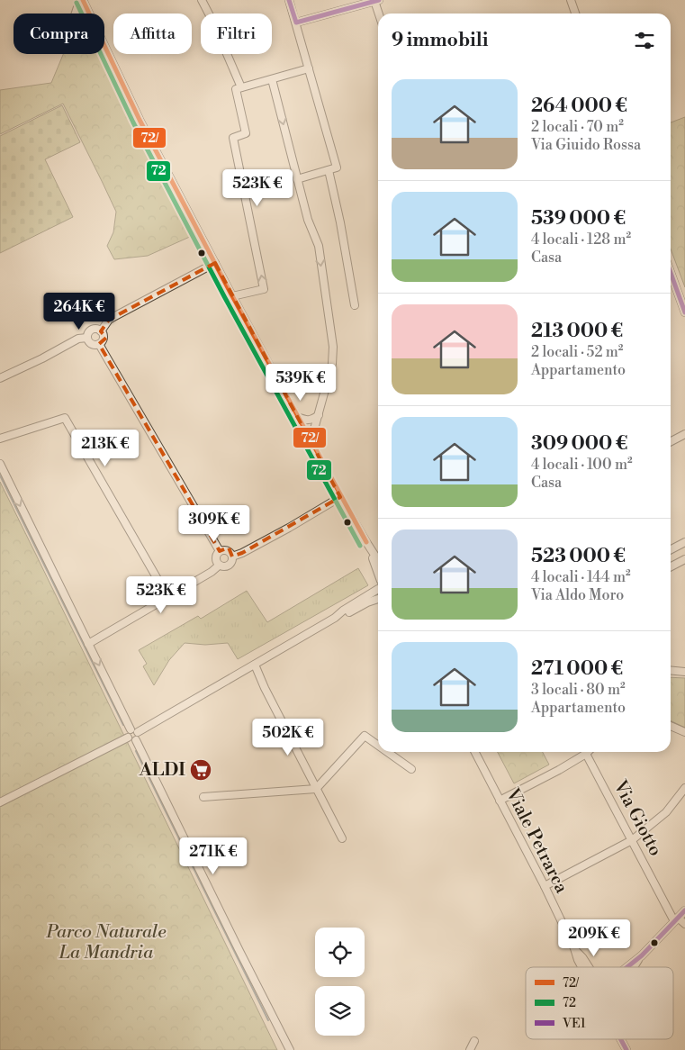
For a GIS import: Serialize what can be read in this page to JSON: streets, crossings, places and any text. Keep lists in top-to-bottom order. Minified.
{"streets":{"street":["Via Giotto","Viale Petrarca"]},"parks":["Parco Naturale La Mandria"],"places":{"supermarket":["ALDI"]},"lines":["transit line 72/","transit line VE1","transit line 72"],"legend":["72/","72","VE1"],"page":{"chip":["Compra","Affitta","Filtri"],"heading":"9 immobili","list":[{"name":"264 000 €","note":"2 locali · 70 m² · Via Giuido Rossa"},{"name":"539 000 €","note":"4 locali · 128 m² · Casa"},{"name":"213 000 €","note":"2 locali · 52 m² · Appartamento"},{"name":"309 000 €","note":"4 locali · 100 m² · Casa"},{"name":"523 000 €","note":"4 locali · 144 m² · Via Aldo Moro"},{"name":"271 000 €","note":"3 locali · 80 m² · Appartamento"}],"price":["523K €","264K €","539K €","213K €","309K €","523K €","502K €","271K €","209K €"]}}
